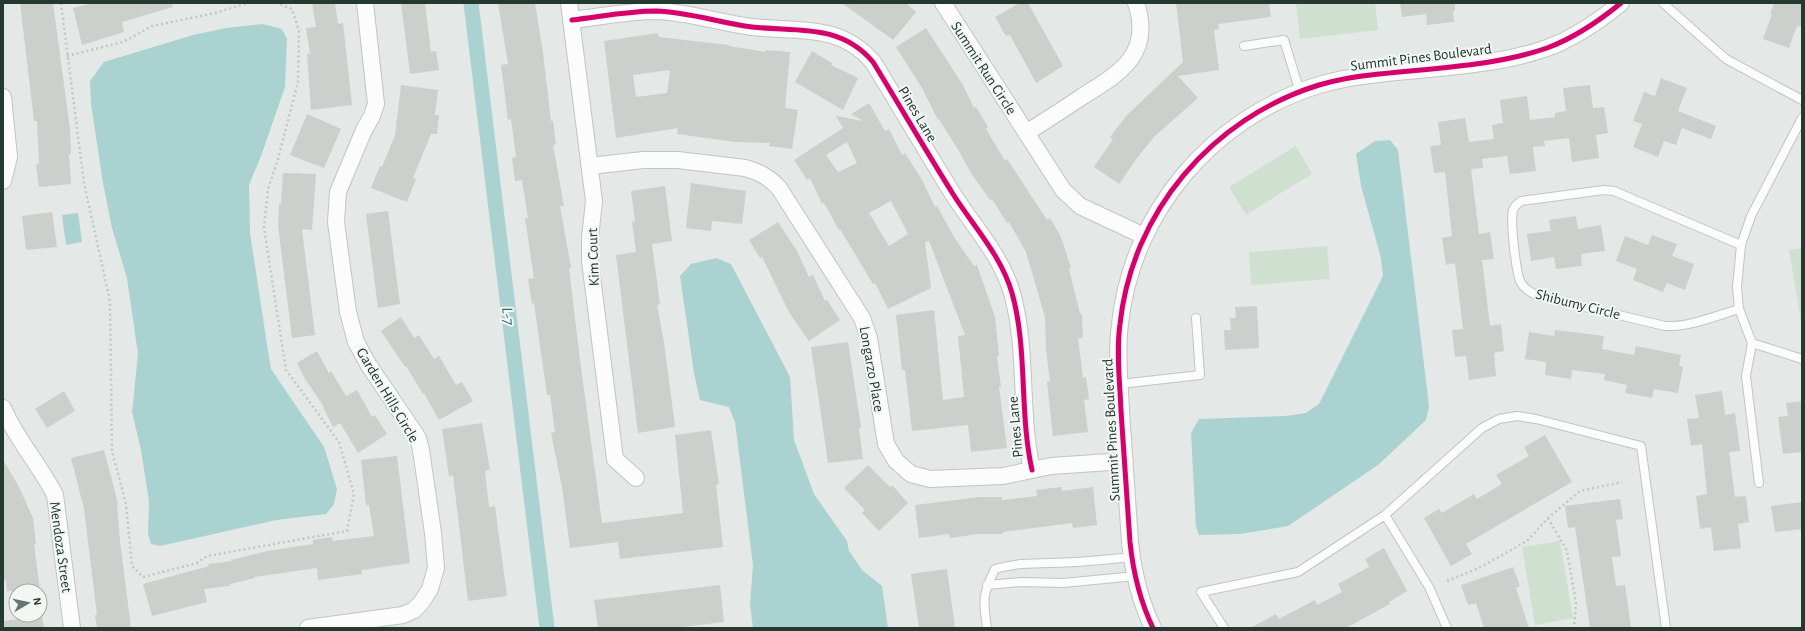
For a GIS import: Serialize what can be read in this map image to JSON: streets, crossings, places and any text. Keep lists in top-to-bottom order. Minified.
{"streets":{"street":["Summit Pines Boulevard","Summit Run Circle","Pines Lane","Kim Court","Longarzo Place","Garden Hills Circle","Mendoza Street"],"lane":["Shibumy Circle"]},"crossings":[["Summit Pines Boulevard","Summit Run Circle"],["Summit Pines Boulevard","Longarzo Place"],["Pines Lane","Kim Court"],["Pines Lane","Longarzo Place"],["Kim Court","Longarzo Place"]],"water":["L-7"],"north":"right"}
